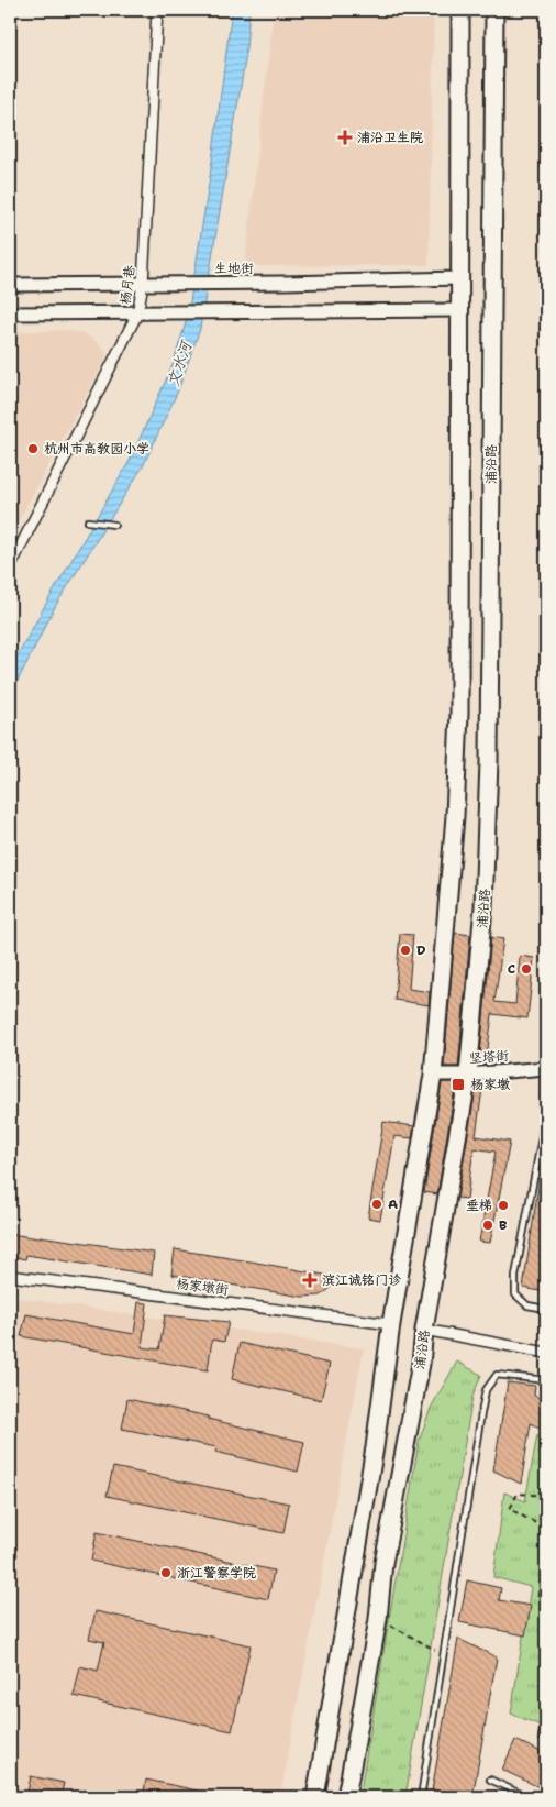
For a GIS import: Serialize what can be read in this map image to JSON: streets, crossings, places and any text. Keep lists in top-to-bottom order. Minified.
{"streets":{"main road":["浦沿路"],"street":["生地街","杨月巷","坚塔街","杨家墩街"]},"crossings":[["生地街","杨月巷"],["浦沿路","坚塔街"]],"water":["文水河"],"places":{"health":["浦沿卫生院","滨江诚铭门诊"],"other":["杭州市高教园小学","D","C","A","垂梯","B","浙江警察学院"],"transit":["杨家墩"]}}
